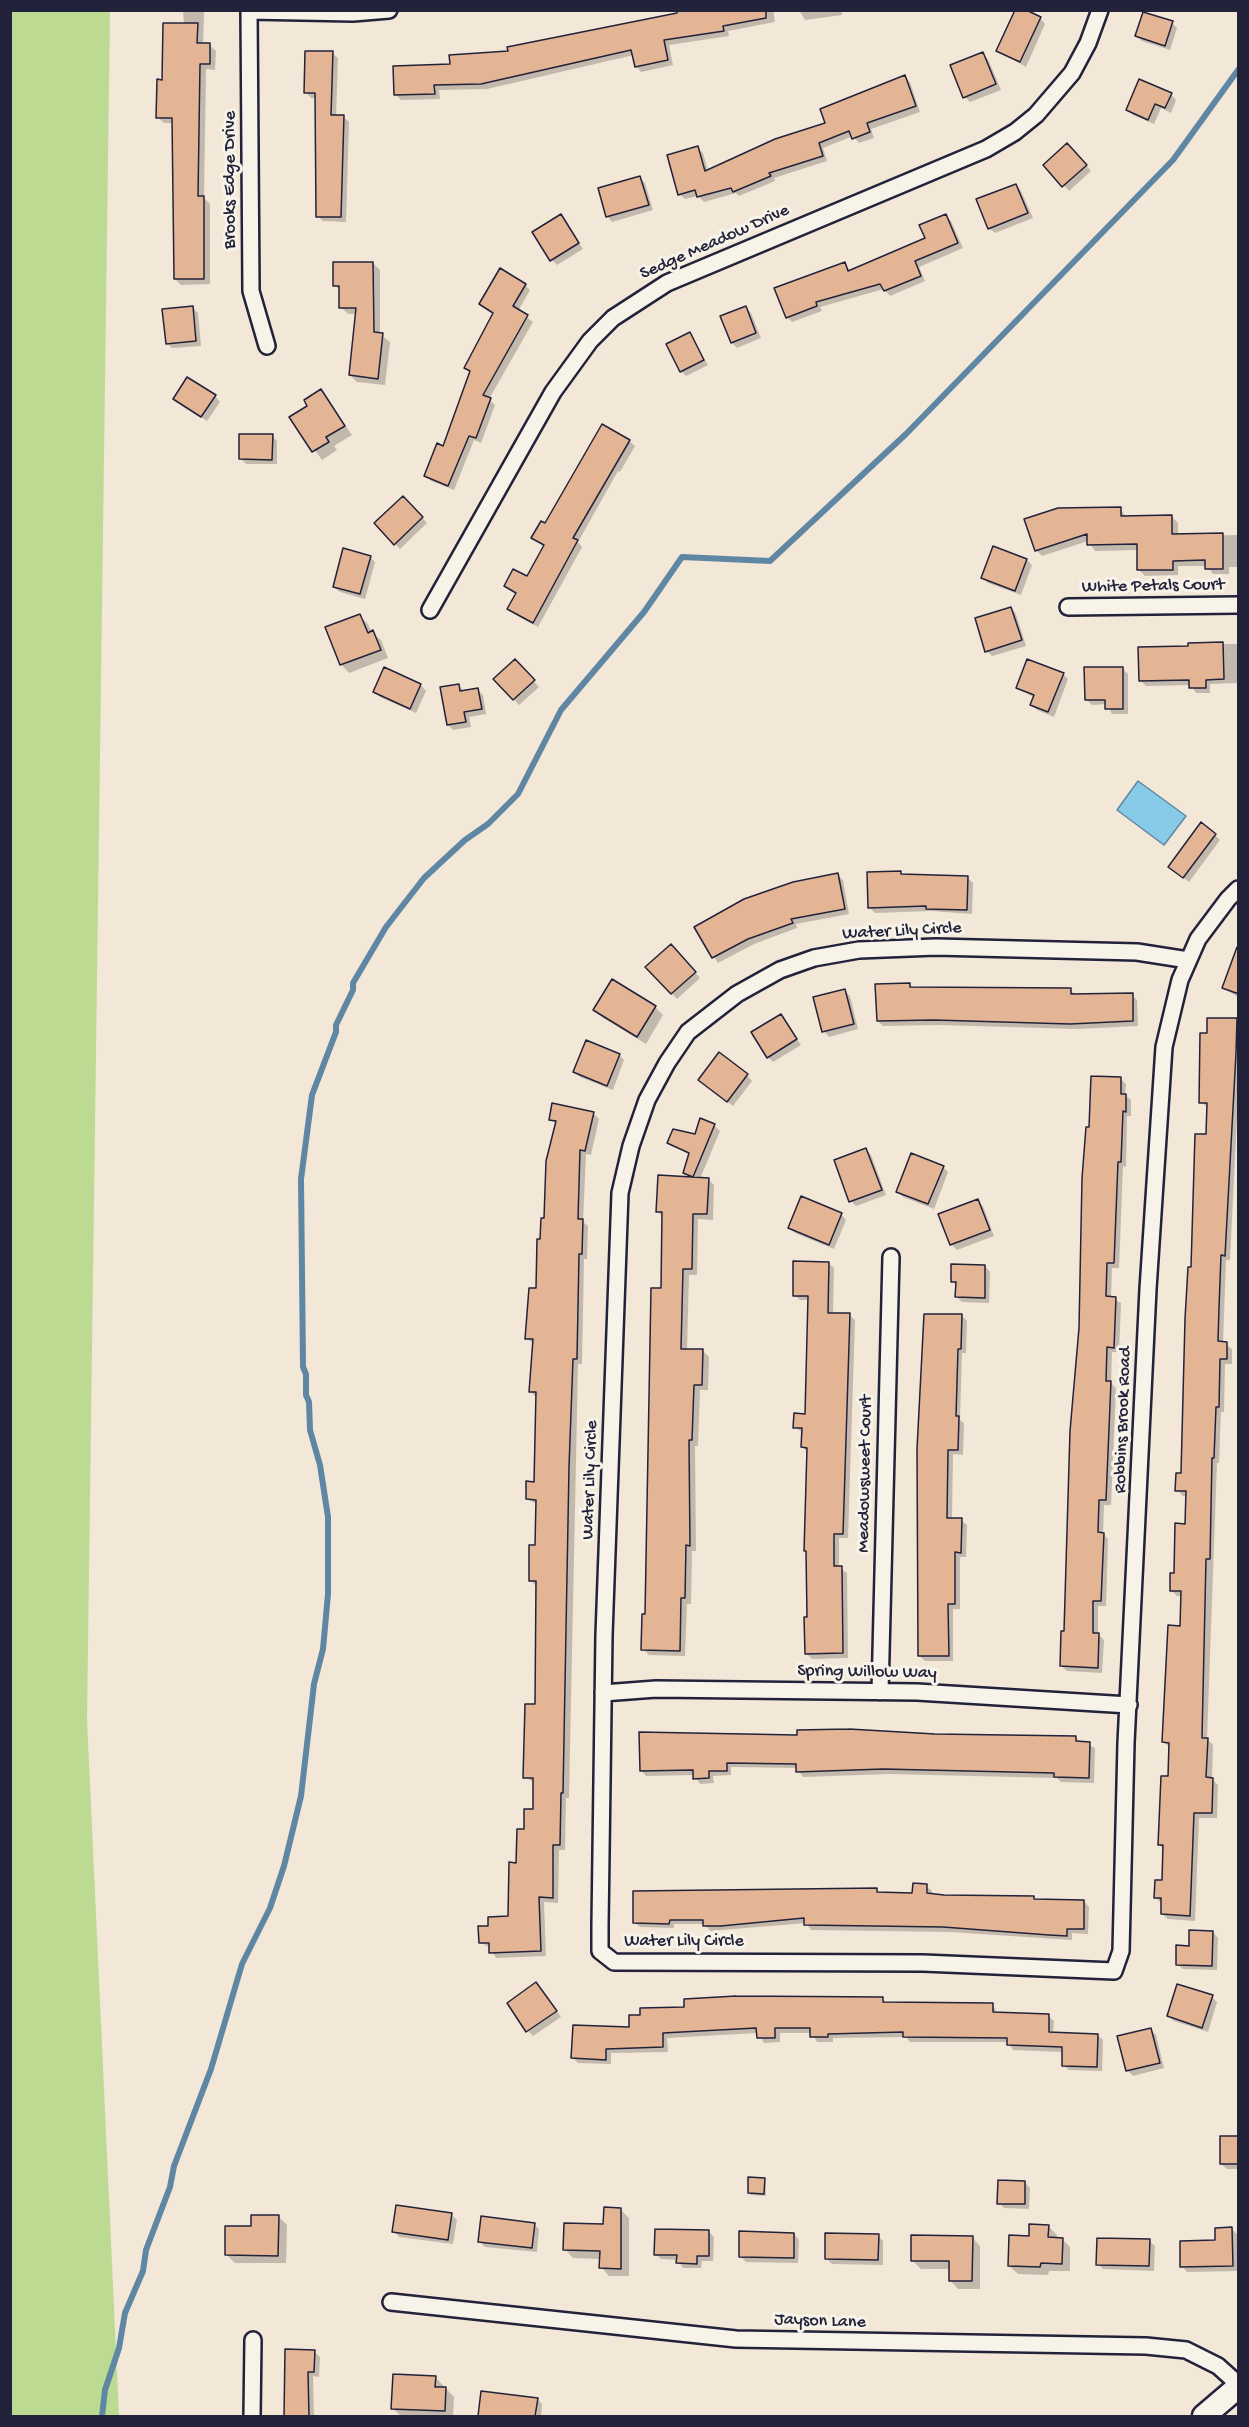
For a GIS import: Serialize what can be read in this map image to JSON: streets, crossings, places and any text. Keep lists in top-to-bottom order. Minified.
{"streets":{"street":["Brooks Edge Drive","Sedge Meadow Drive","White Petals Court","Water Lily Circle","Robbins Brook Road","Meadowsweet Court","Spring Willow Way","Jayson Lane"]},"crossings":[["Water Lily Circle","Robbins Brook Road"],["Water Lily Circle","Spring Willow Way"],["Robbins Brook Road","Spring Willow Way"],["Meadowsweet Court","Spring Willow Way"]]}
